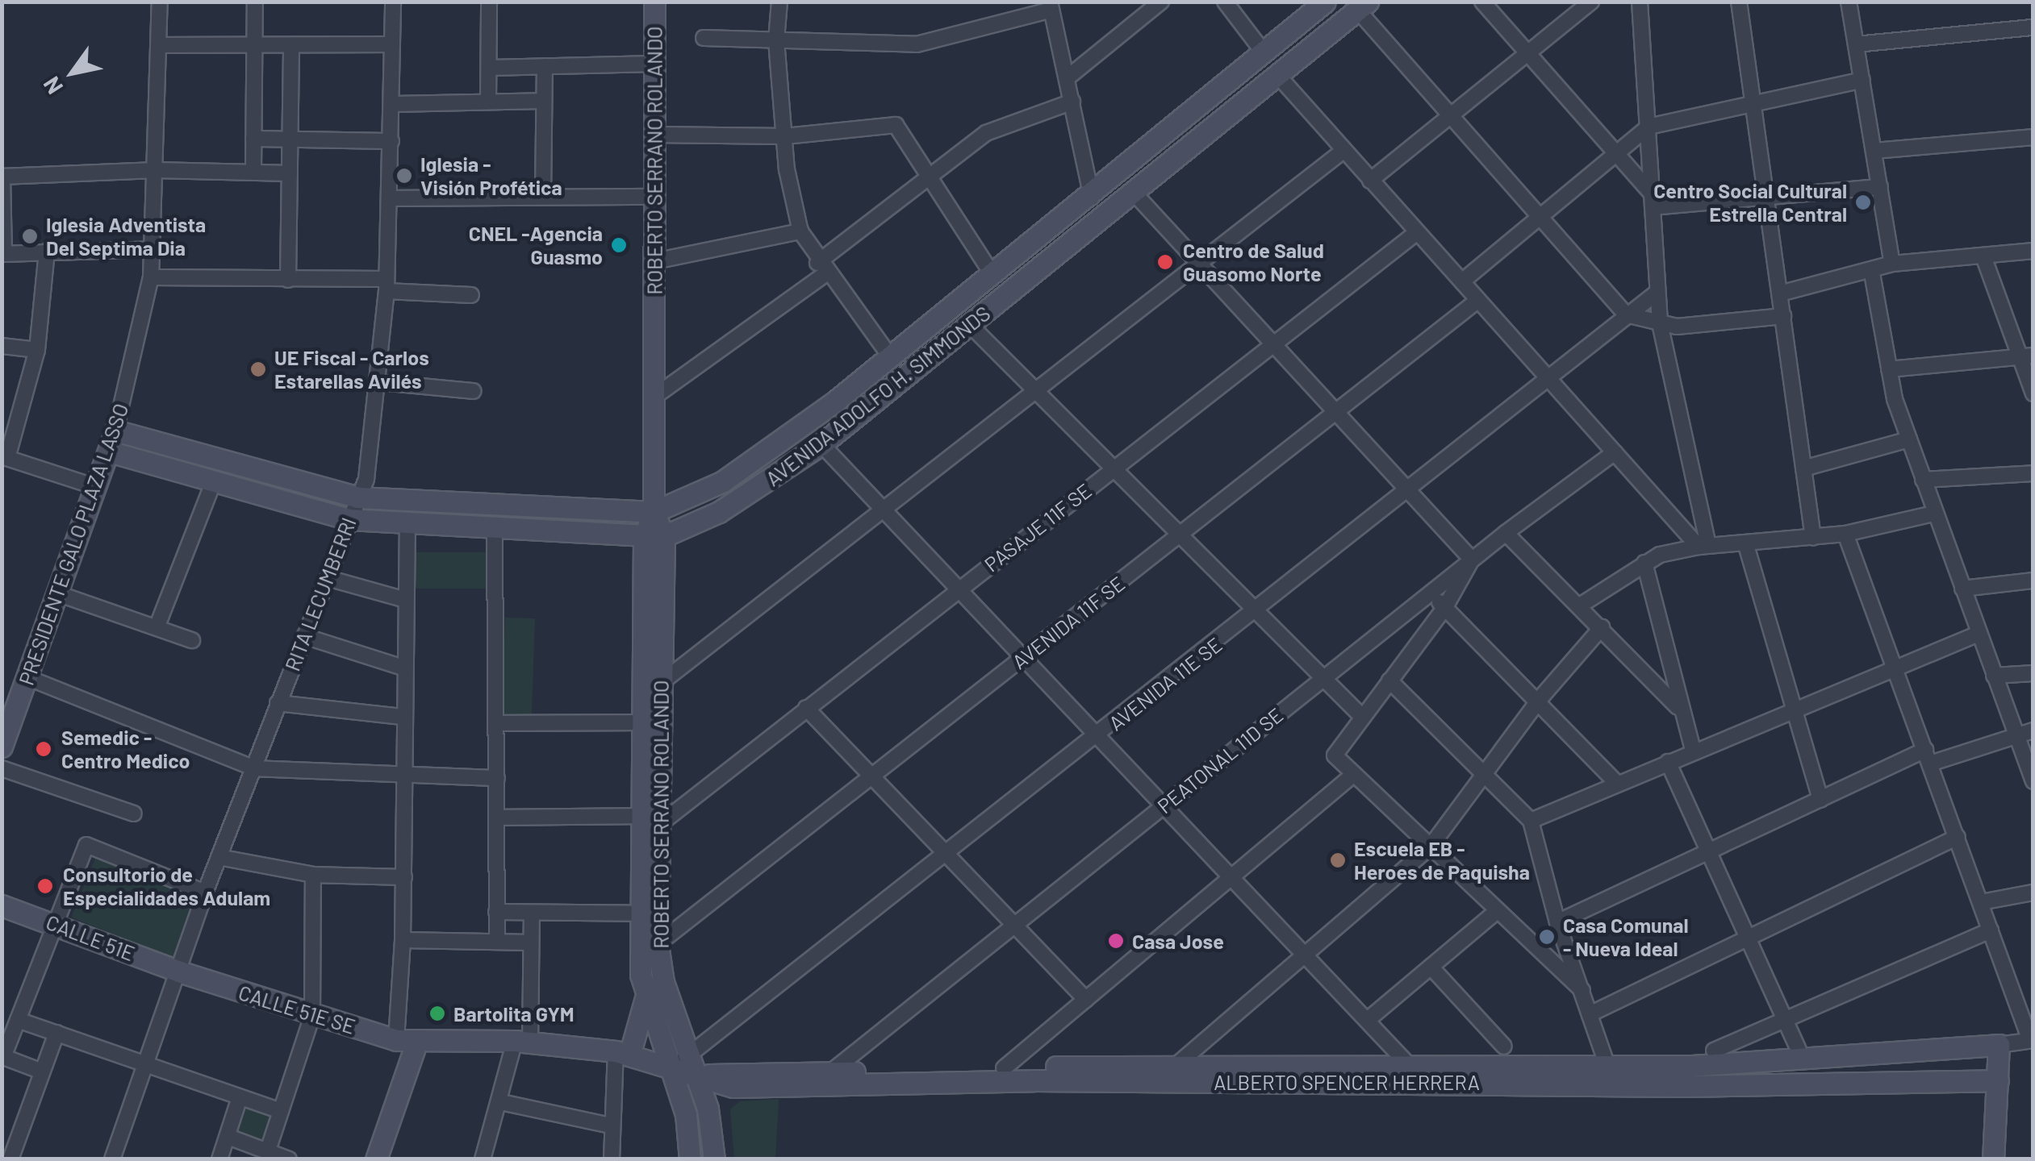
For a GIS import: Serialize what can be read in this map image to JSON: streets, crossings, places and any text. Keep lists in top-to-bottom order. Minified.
{"streets":{"street":["ROBERTO SERRANO ROLANDO","AVENIDA ADOLFO H. SIMMONDS","PASAJE 11F SE","PRESIDENTE GALO PLAZA LASSO","RITA LECUMBERRI","AVENIDA 11F SE","AVENIDA 11E SE","PEATONAL 11D SE","CALLE 51E","CALLE 51E SE","ALBERTO SPENCER HERRERA"]},"crossings":[["ROBERTO SERRANO ROLANDO","AVENIDA ADOLFO H. SIMMONDS"],["ROBERTO SERRANO ROLANDO","PASAJE 11F SE"],["ROBERTO SERRANO ROLANDO","AVENIDA 11F SE"],["ROBERTO SERRANO ROLANDO","AVENIDA 11E SE"],["ROBERTO SERRANO ROLANDO","ALBERTO SPENCER HERRERA"],["AVENIDA ADOLFO H. SIMMONDS","PRESIDENTE GALO PLAZA LASSO"],["AVENIDA ADOLFO H. SIMMONDS","RITA LECUMBERRI"],["RITA LECUMBERRI","CALLE 51E"],["RITA LECUMBERRI","CALLE 51E SE"],["AVENIDA 11E SE","ALBERTO SPENCER HERRERA"],["PEATONAL 11D SE","ALBERTO SPENCER HERRERA"],["CALLE 51E","CALLE 51E SE"],["CALLE 51E SE","ALBERTO SPENCER HERRERA"]],"places":["Iglesia - Visión Profética","Centro Social Cultural Estrella Central","Iglesia Adventista Del Septima Dia","CNEL -Agencia Guasmo","Centro de Salud Guasomo Norte","UE Fiscal - Carlos Estarellas Avilés","Semedic - Centro Medico","Escuela EB - Heroes de Paquisha","Consultorio de Especialidades Adulam","Casa Comunal - Nueva Ideal","Casa Jose","Bartolita GYM"],"north":"bottom left"}
